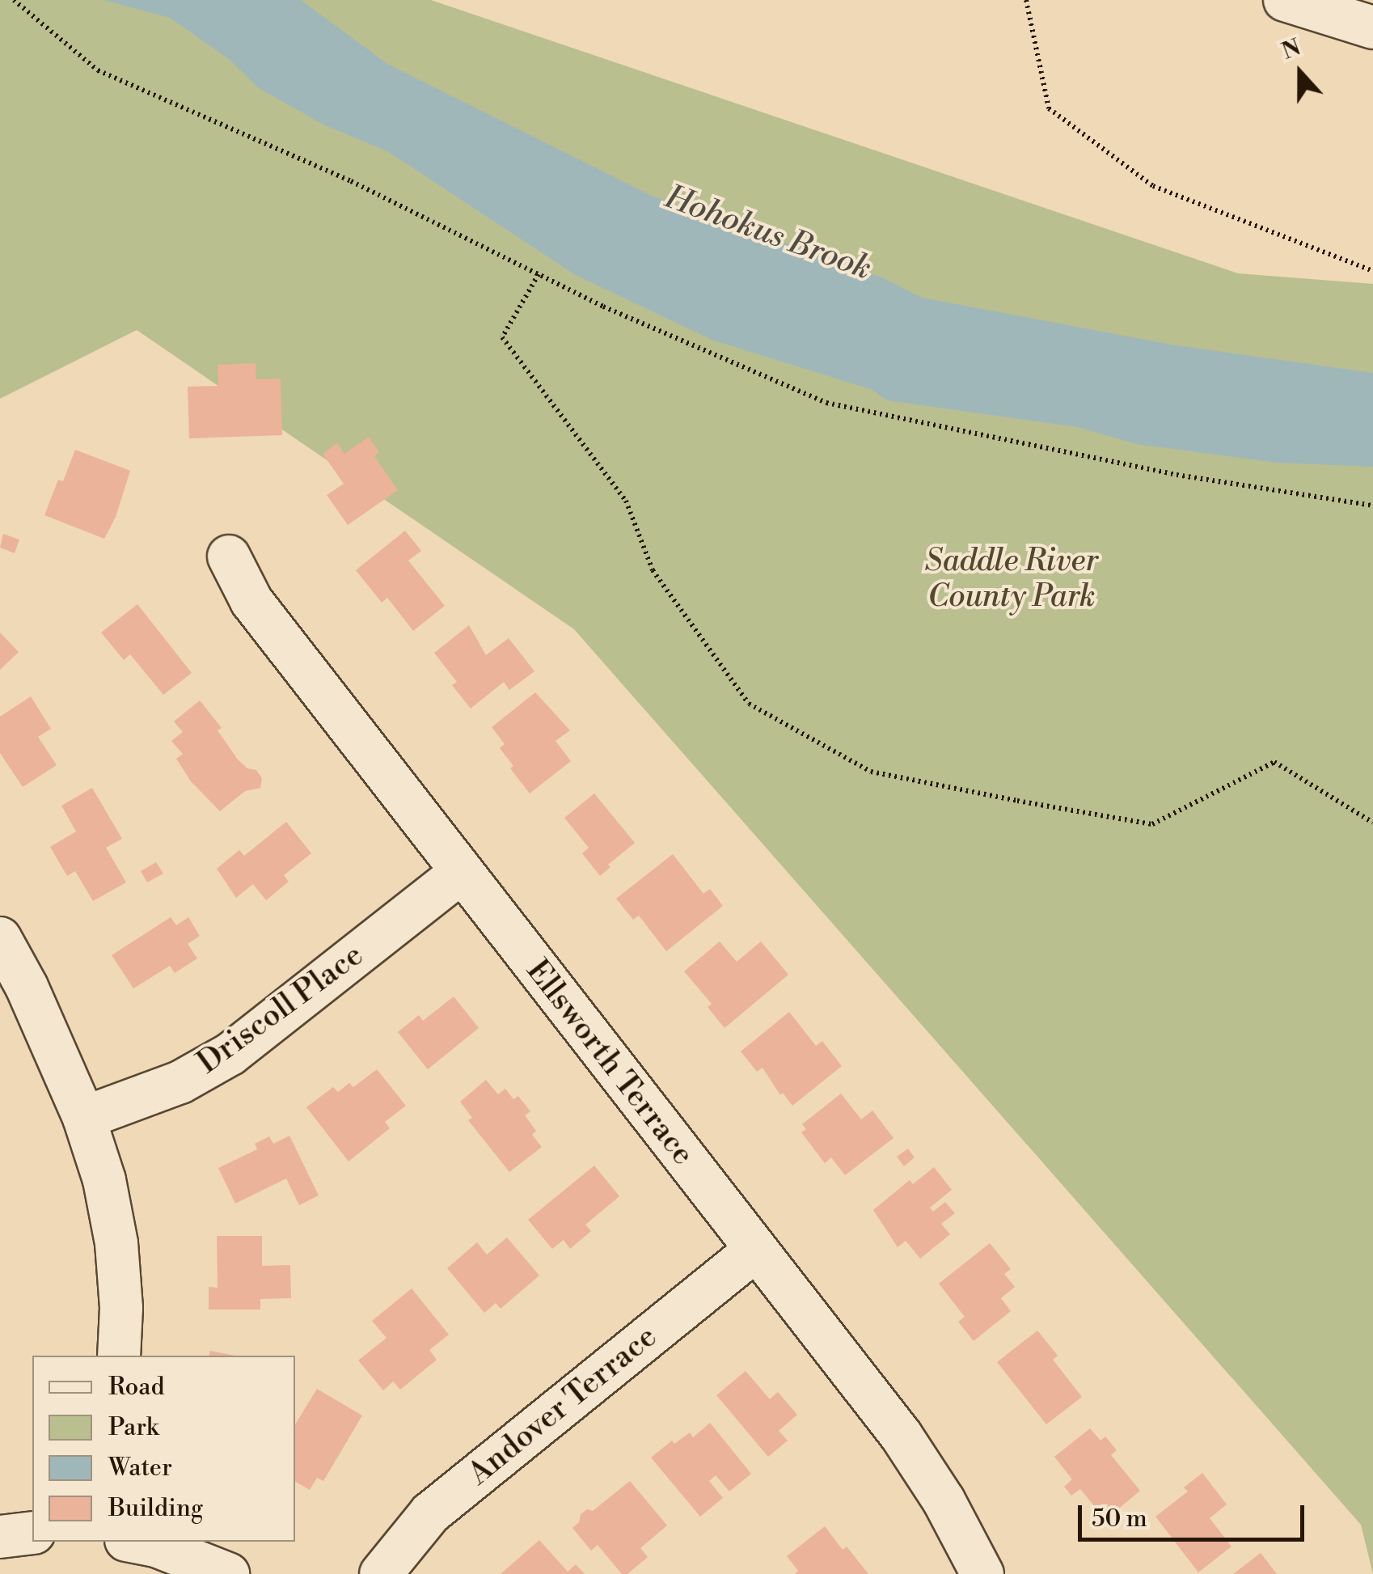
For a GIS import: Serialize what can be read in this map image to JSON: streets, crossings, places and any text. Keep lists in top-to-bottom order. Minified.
{"streets":{"street":["Driscoll Place","Ellsworth Terrace","Andover Terrace"]},"crossings":[["Driscoll Place","Ellsworth Terrace"],["Ellsworth Terrace","Andover Terrace"]],"water":["Hohokus Brook"],"parks":["Saddle River County Park"],"legend":["Road","Park","Water","Building"],"scale_bar":"50 m","north":"top"}
